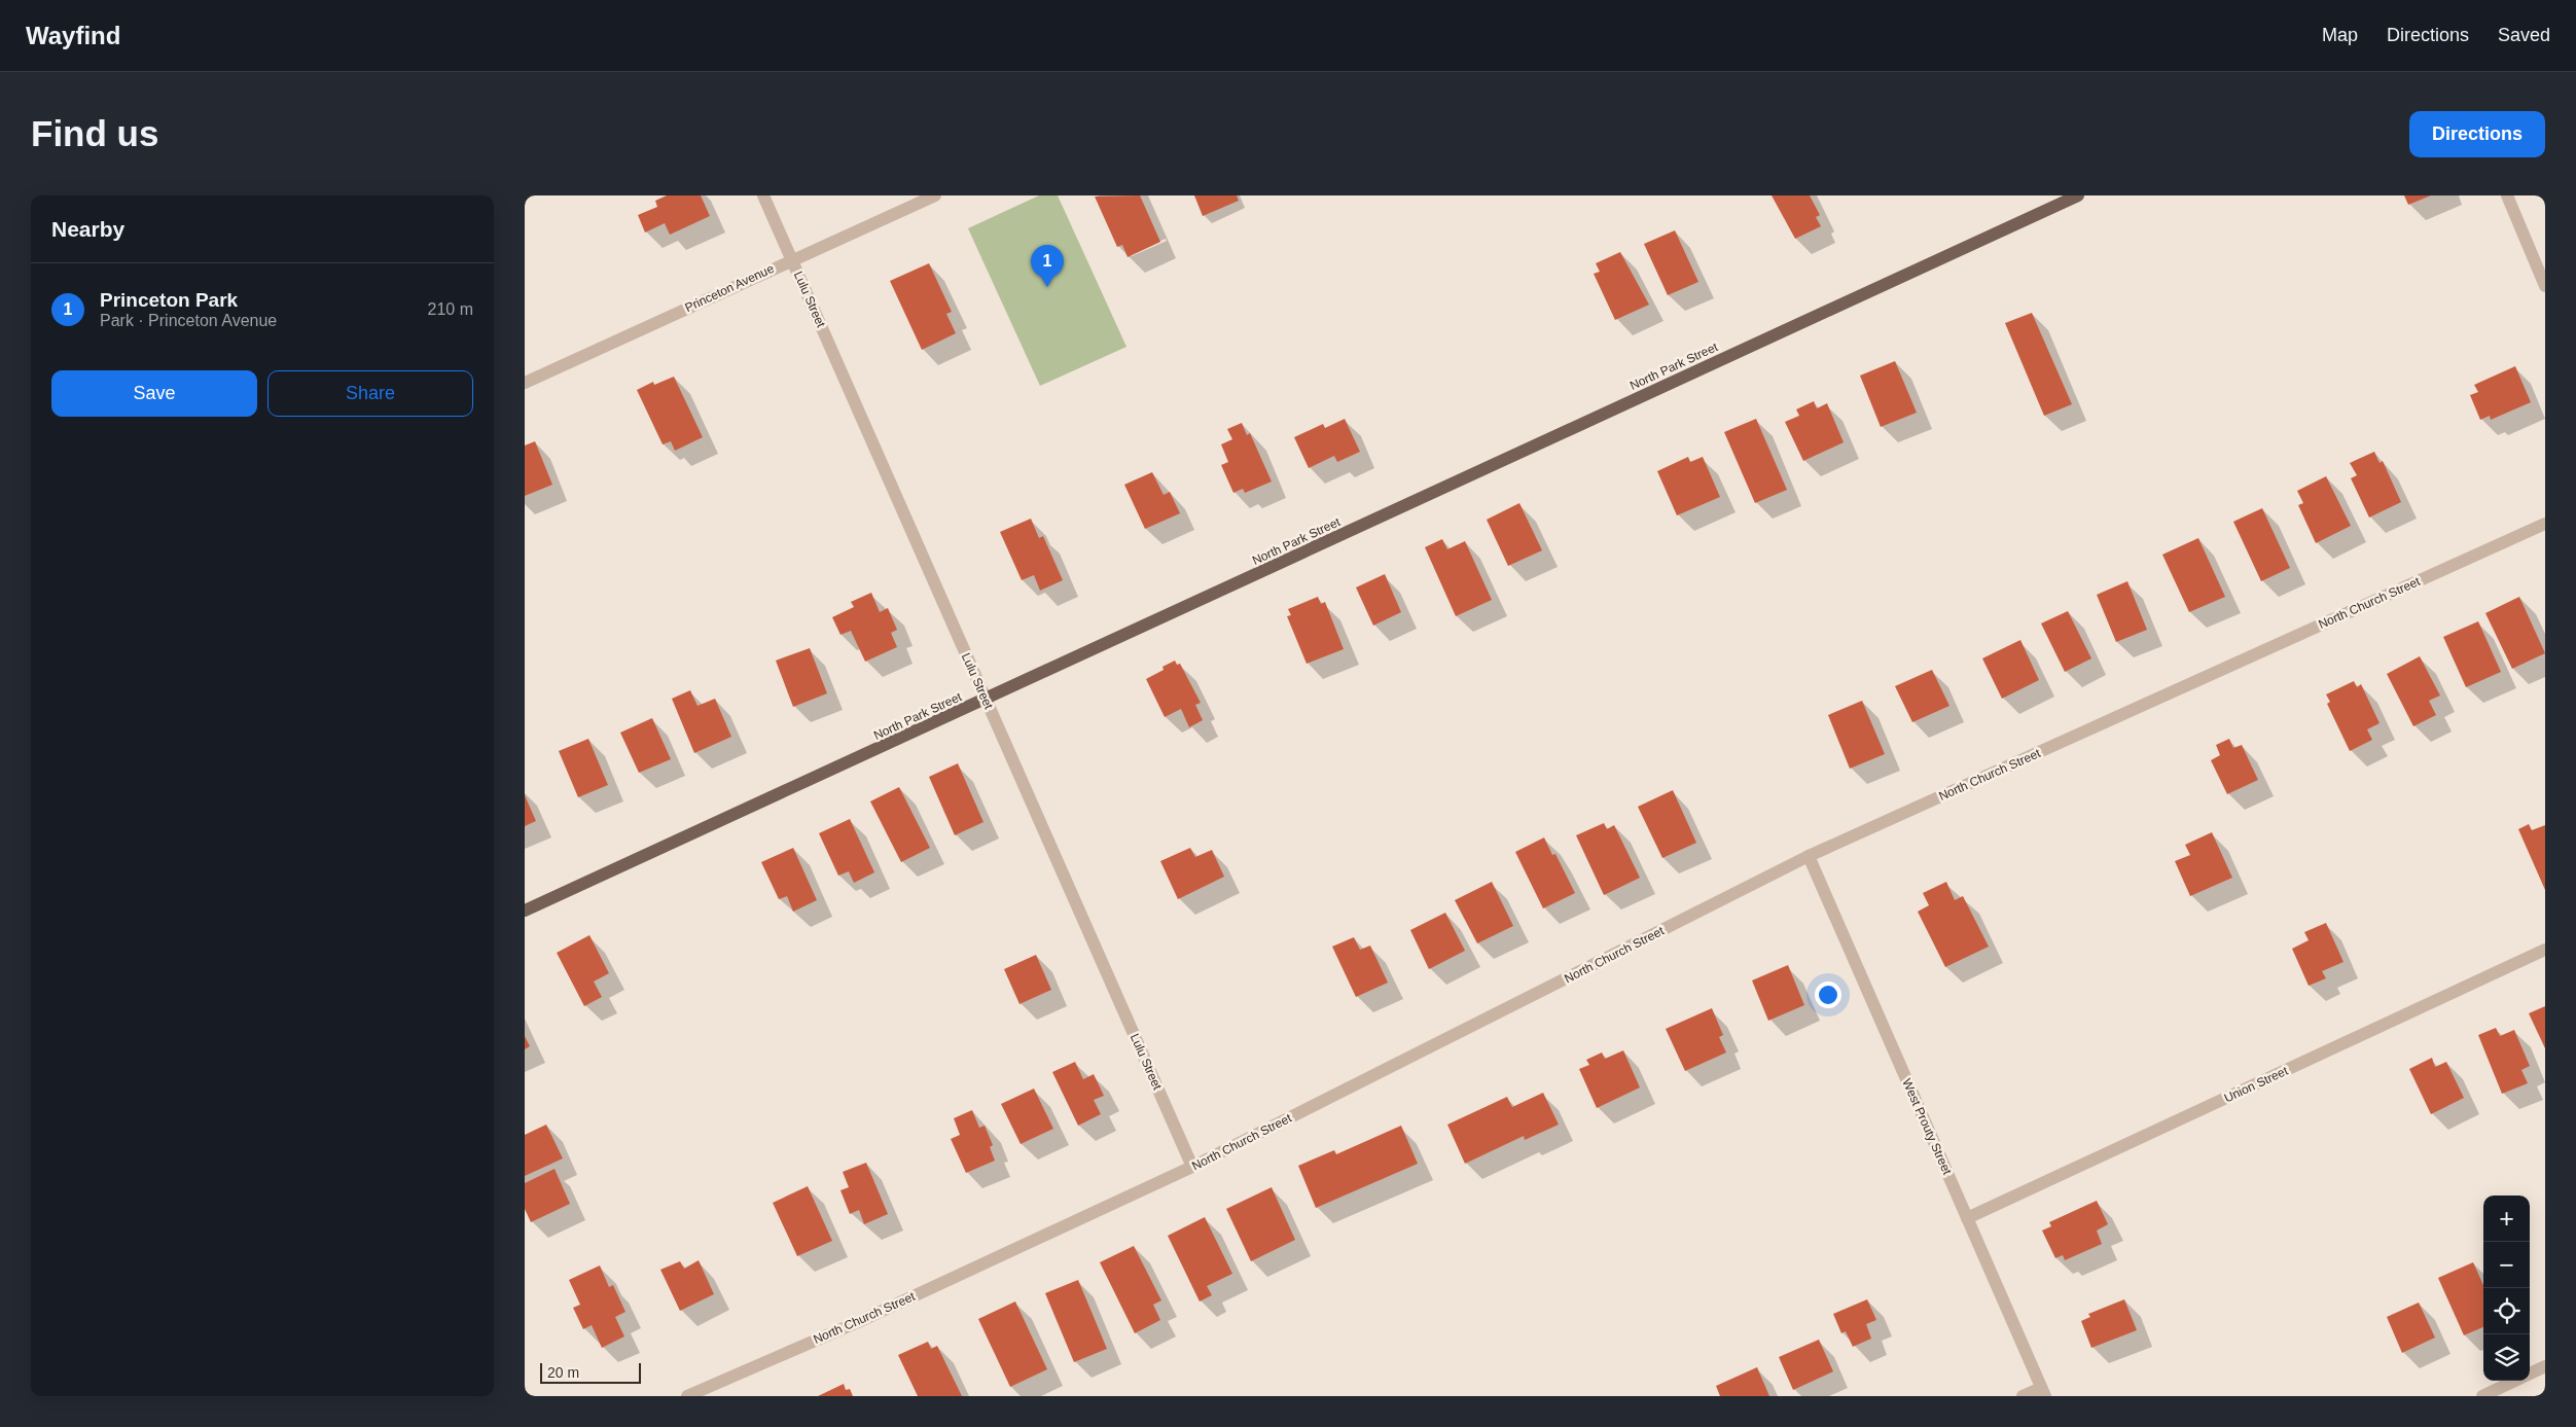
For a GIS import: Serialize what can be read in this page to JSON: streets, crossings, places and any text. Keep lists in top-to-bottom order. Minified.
{"streets":{"main road":["North Park Street"],"street":["Princeton Avenue","Lulu Street","North Church Street","Union Street","West Prouty Street"]},"crossings":[["Princeton Avenue","Lulu Street"],["Lulu Street","North Park Street"],["Lulu Street","North Church Street"],["North Church Street","West Prouty Street"],["Union Street","West Prouty Street"]],"scale_bar":"20 m","page":{"header":"Wayfind","nav":["Map","Directions","Saved"],"buttons":["Directions",["Save","Share"]],"title":"Find us","heading":"Nearby","pins":"1","list":[{"mark":"1","name":"Princeton Park","note":"Park · Princeton Avenue","value":"210 m"}],"map_buttons":["+","−"],"scale":"20 m"}}
